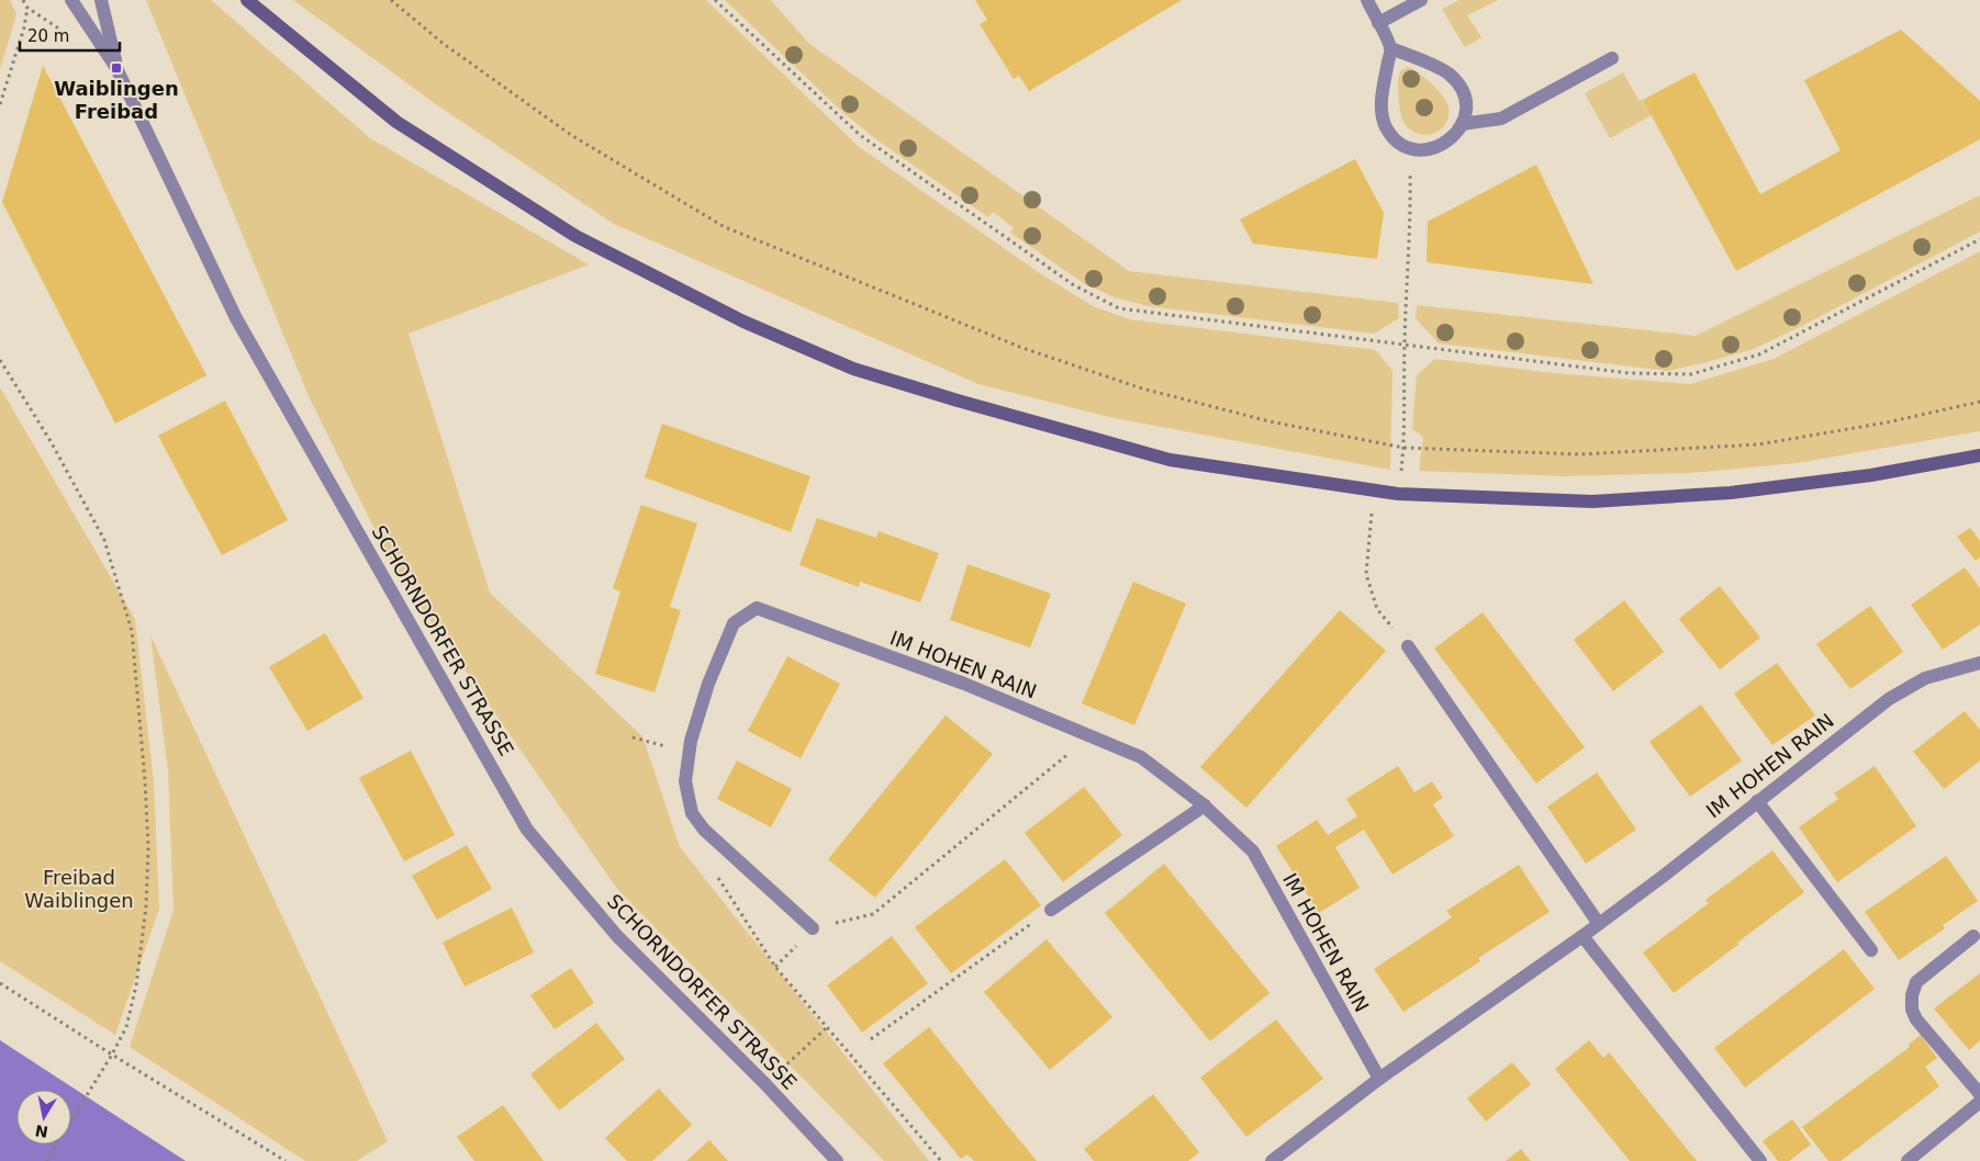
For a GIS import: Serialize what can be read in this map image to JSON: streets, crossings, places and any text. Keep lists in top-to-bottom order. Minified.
{"streets":{"street":["SCHORNDORFER STRASSE","IM HOHEN RAIN"]},"parks":["Freibad Waiblingen"],"places":{"transit":["Waiblingen Freibad"]},"scale_bar":"20 m","north":"bottom"}
